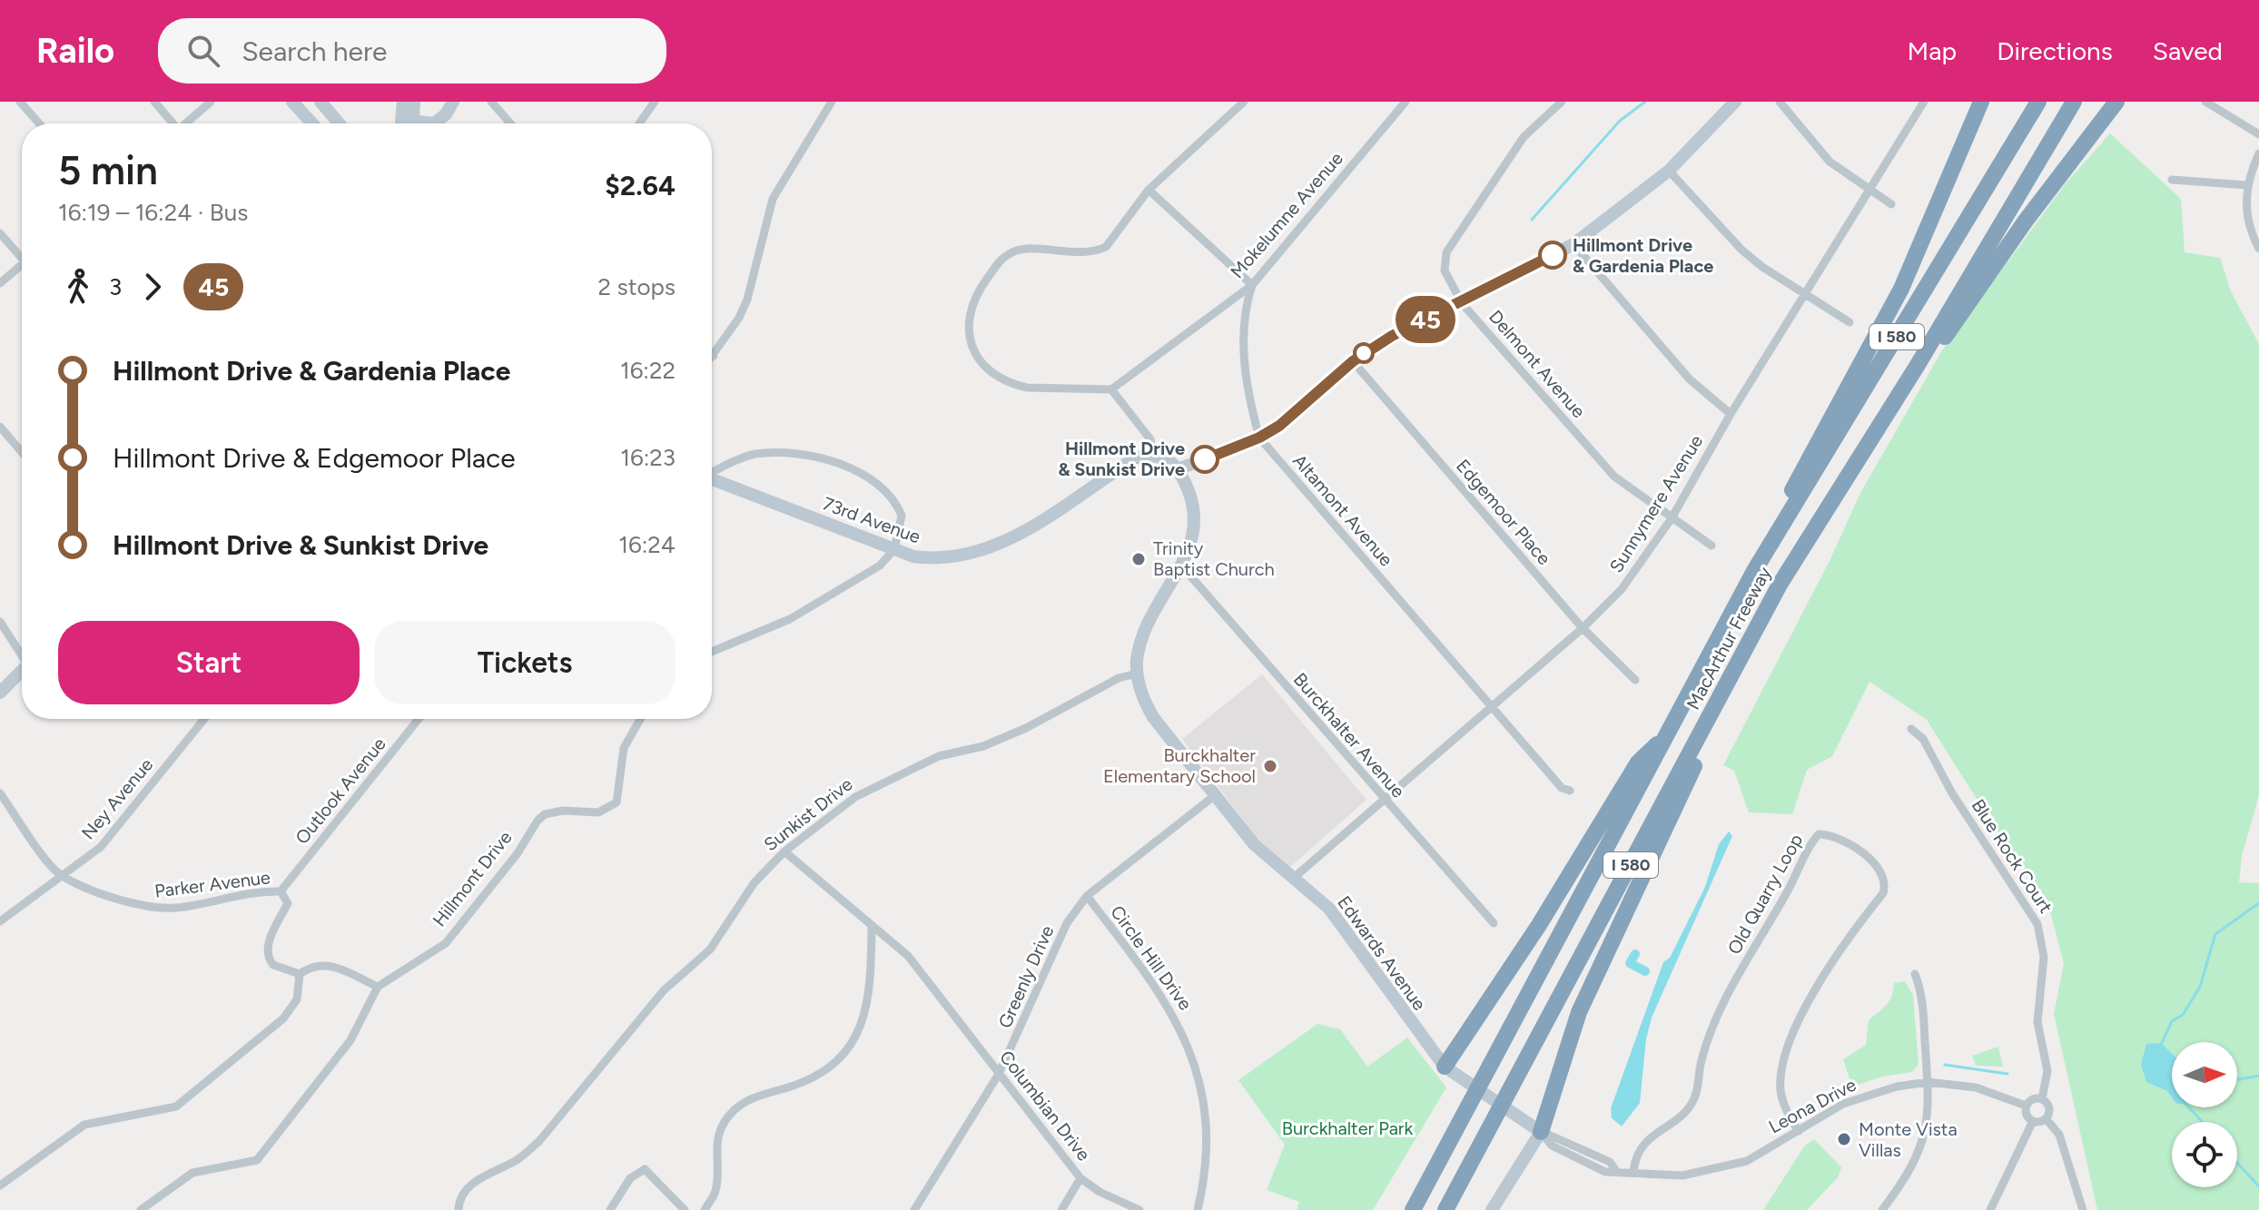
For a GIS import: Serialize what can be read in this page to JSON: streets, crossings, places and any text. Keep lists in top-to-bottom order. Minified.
{"streets":{"highway":["I 580","MacArthur Freeway"],"main road":["73rd Avenue","Edwards Avenue"],"street":["Mokelumne Avenue","Delmont Avenue","Sunnymere Avenue","Altamont Avenue","Edgemoor Place","Burckhalter Avenue","Outlook Avenue","Ney Avenue","Sunkist Drive","Blue Rock Court","Hillmont Drive","Parker Avenue","Old Quarry Loop","Circle Hill Drive","Greenly Drive","Columbian Drive","Leona Drive"]},"crossings":[["Mokelumne Avenue","Altamont Avenue"],["Delmont Avenue","Sunnymere Avenue"],["Sunnymere Avenue","Altamont Avenue"],["Sunnymere Avenue","Edgemoor Place"],["Sunnymere Avenue","Burckhalter Avenue"],["Sunnymere Avenue","Edwards Avenue"],["Outlook Avenue","Parker Avenue"],["Ney Avenue","Parker Avenue"],["Sunkist Drive","Edwards Avenue"],["Sunkist Drive","Columbian Drive"],["Blue Rock Court","Leona Drive"],["Old Quarry Loop","Leona Drive"],["Edwards Avenue","Greenly Drive"],["Edwards Avenue","Leona Drive"],["Circle Hill Drive","Greenly Drive"],["Greenly Drive","Columbian Drive"]],"parks":["Burckhalter Park"],"places":["Hillmont Drive & Gardenia Place","Hillmont Drive & Sunkist Drive","Trinity Baptist Church","Burckhalter Elementary School","Monte Vista Villas"],"lines":["bus line 45"],"north":"right","page":{"header":"Railo","search":"Search here","nav":["Map","Directions","Saved"],"on_map":"45","heading":["5 min","16:19 – 16:24 · Bus","$2.64"],"legs":["3","45","2 stops"],"list":[{"name":"Hillmont Drive & Gardenia Place","value":"16:22"},{"name":"Hillmont Drive & Edgemoor Place","value":"16:23"},{"name":"Hillmont Drive & Sunkist Drive","value":"16:24"}],"buttons":["Start","Tickets"]}}
